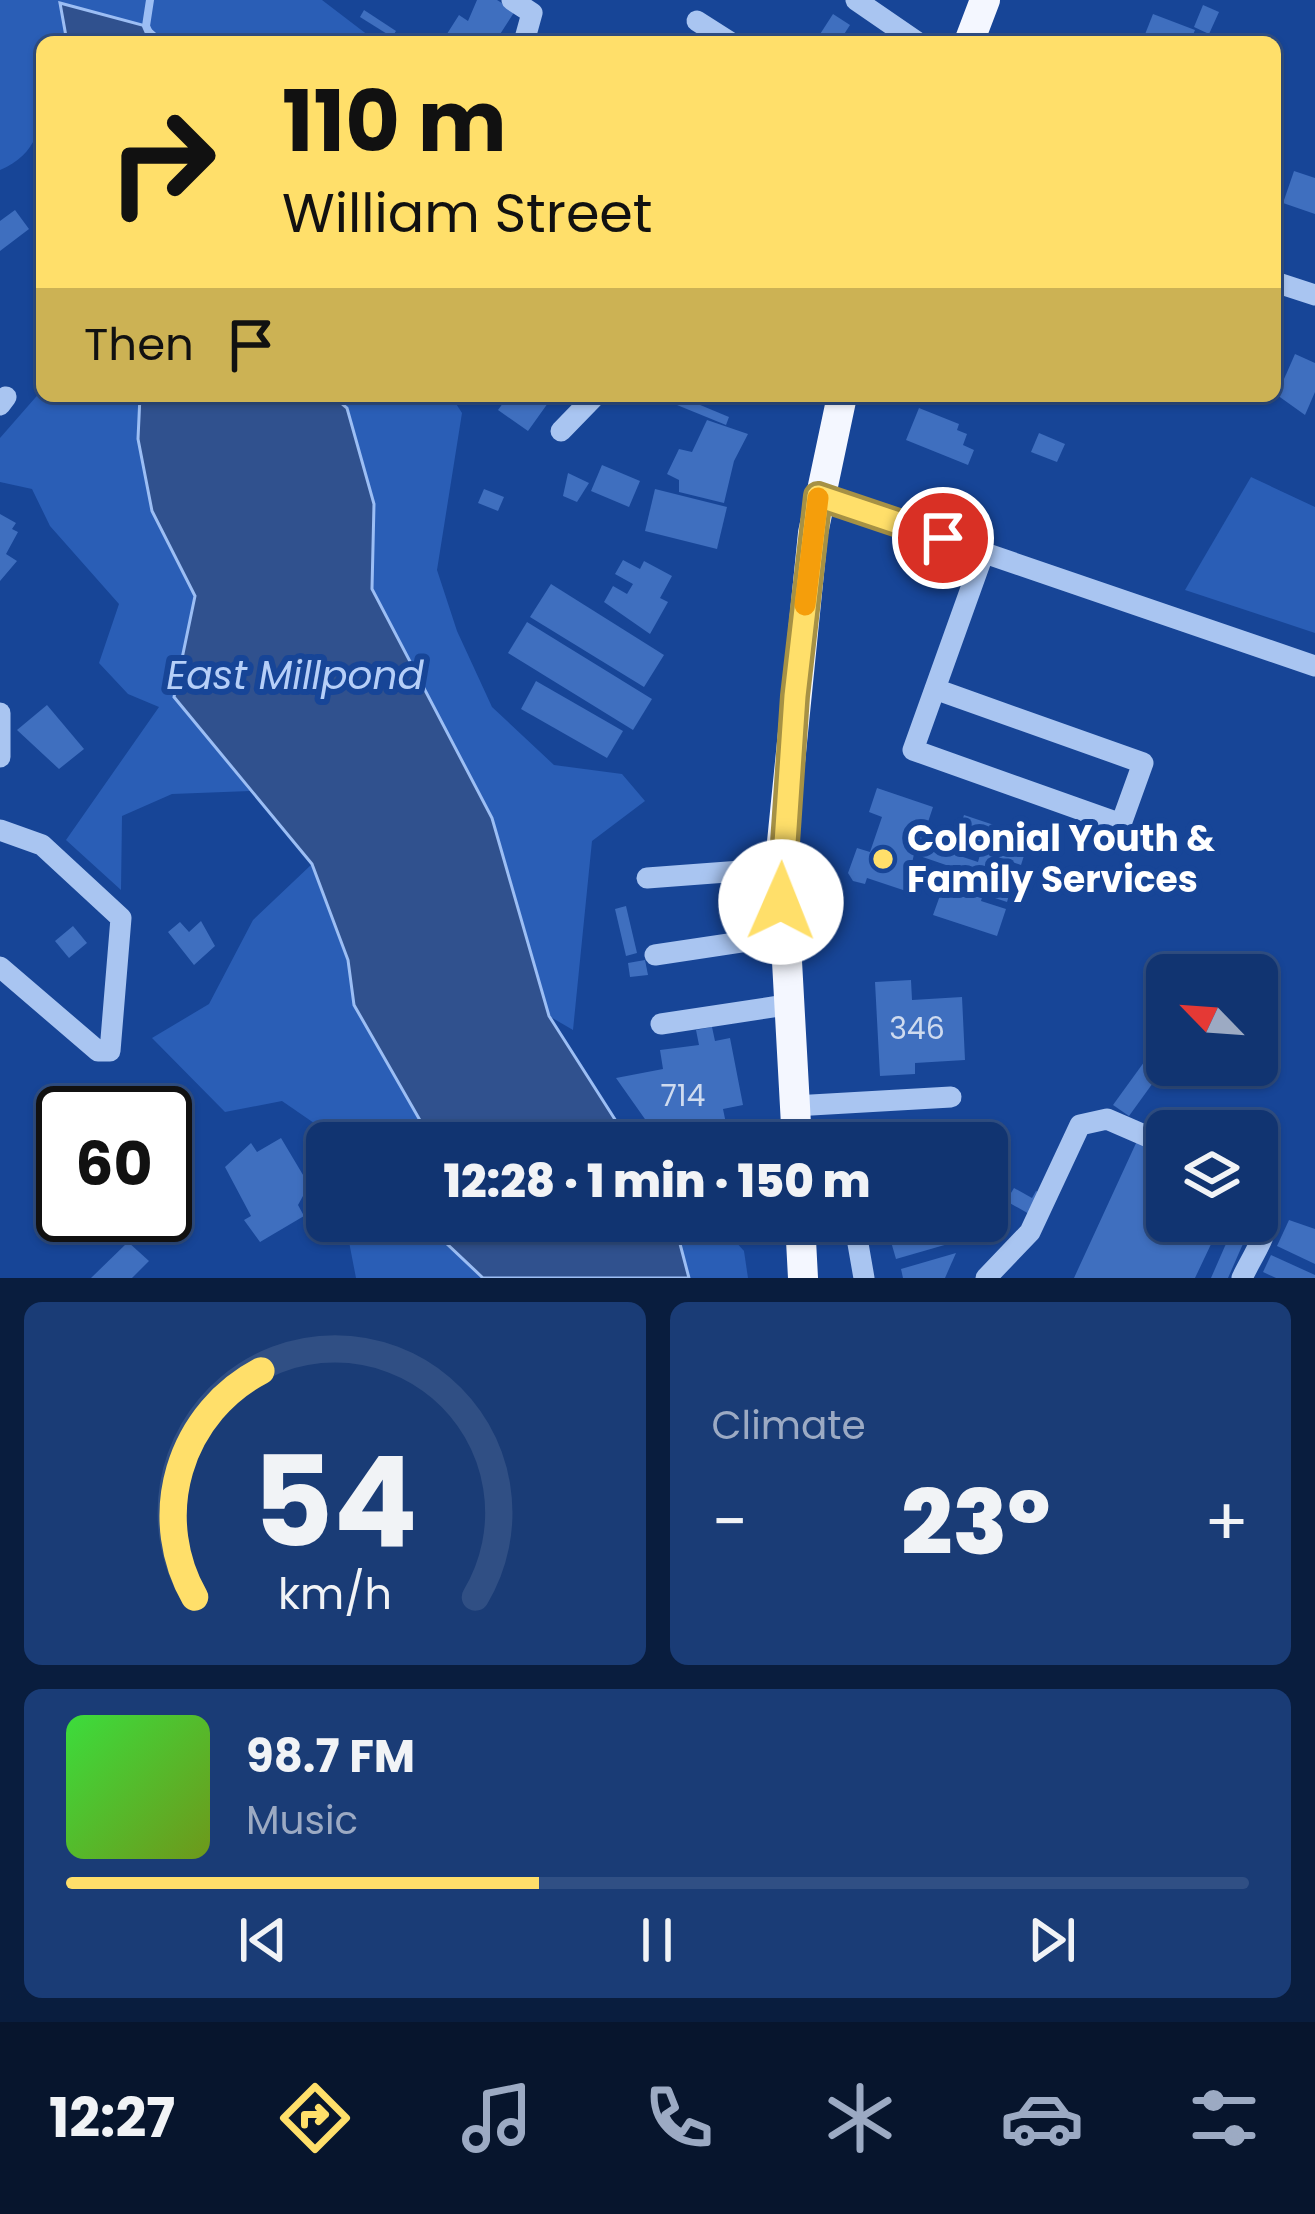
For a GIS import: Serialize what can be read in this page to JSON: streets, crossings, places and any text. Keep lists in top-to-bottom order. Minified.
{"water":["East Millpond"],"places":["Colonial Youth & Family Services"],"house_numbers":["346","714"],"north":"top left","page":{"turn":["110 m","William Street"],"then":"Then","limit":"60","trip":"12:28 · 1 min · 150 m","tile":"Climate","heat":["−","23°","+"],"song":["98.7 FM","Music"],"tabs":"12:27","gauge":["54","km/h"]}}
